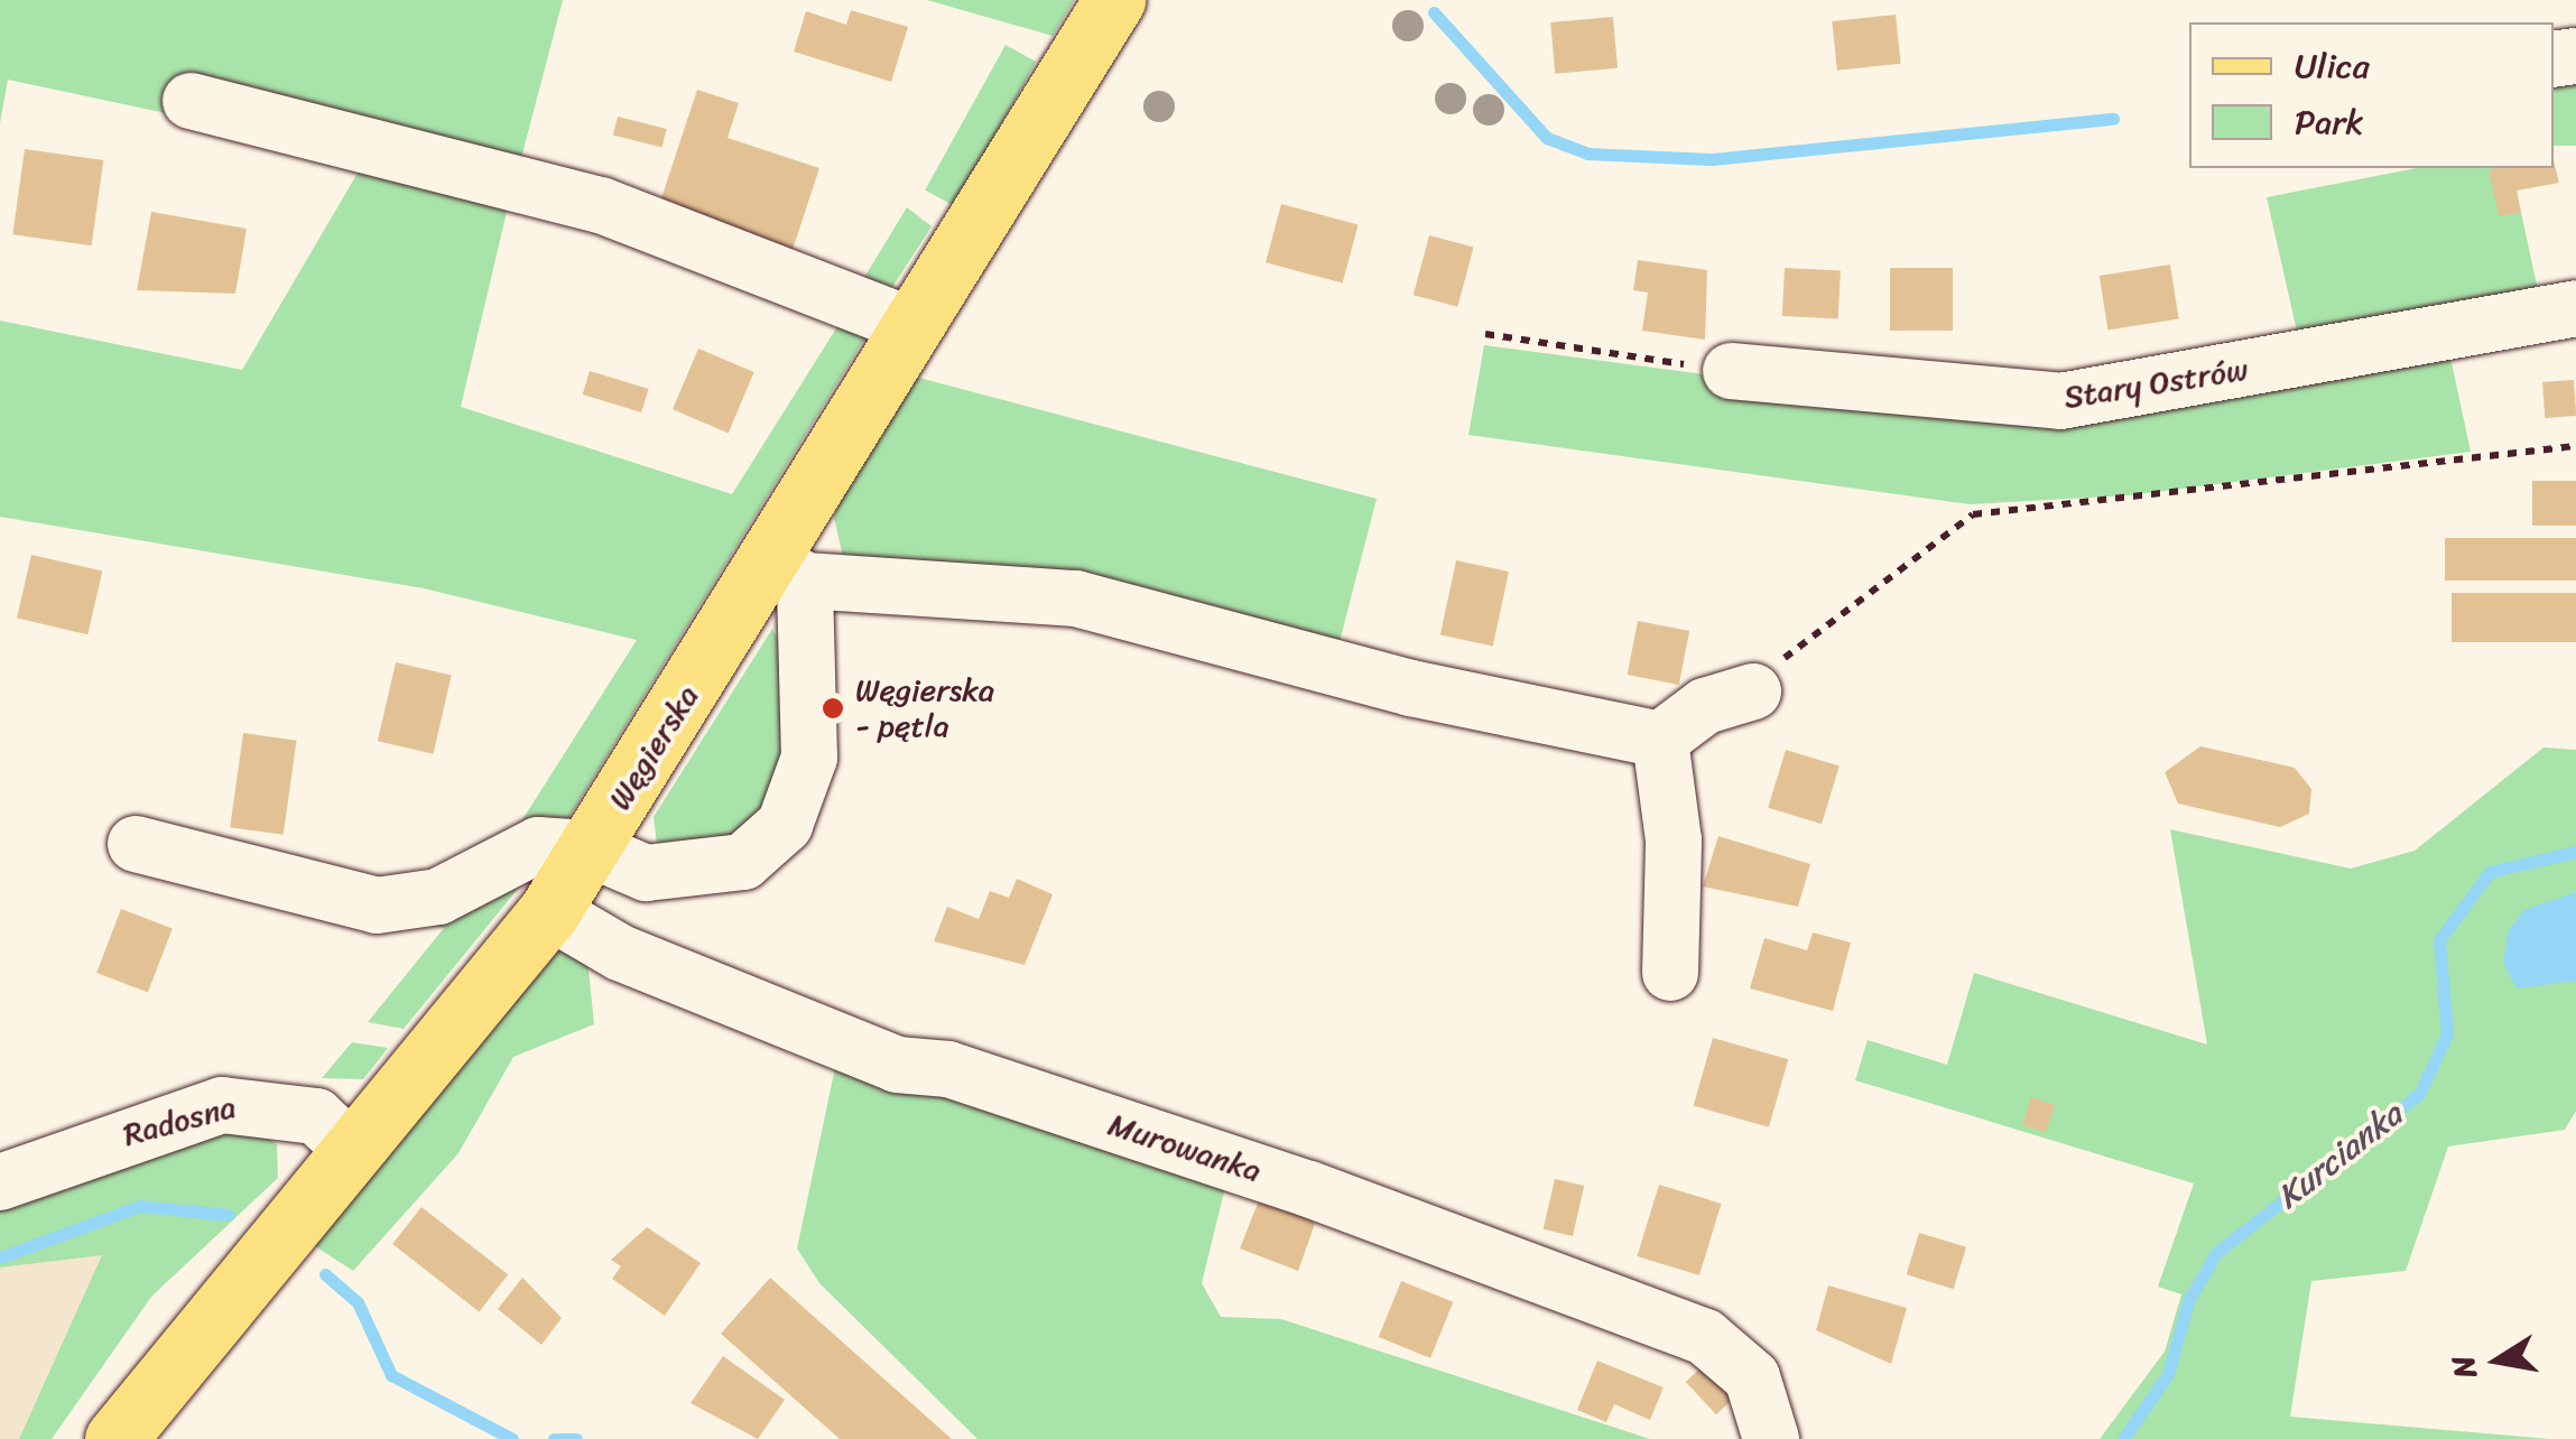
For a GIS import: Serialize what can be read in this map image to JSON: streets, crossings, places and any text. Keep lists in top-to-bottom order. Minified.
{"streets":{"main road":["Węgierska"],"street":["Stary Ostrów","Radosna","Murowanka"]},"crossings":[["Węgierska","Radosna"],["Węgierska","Murowanka"]],"water":["Kurcianka"],"places":["Węgierska - pętla"],"legend":["Ulica","Park"],"north":"left"}
